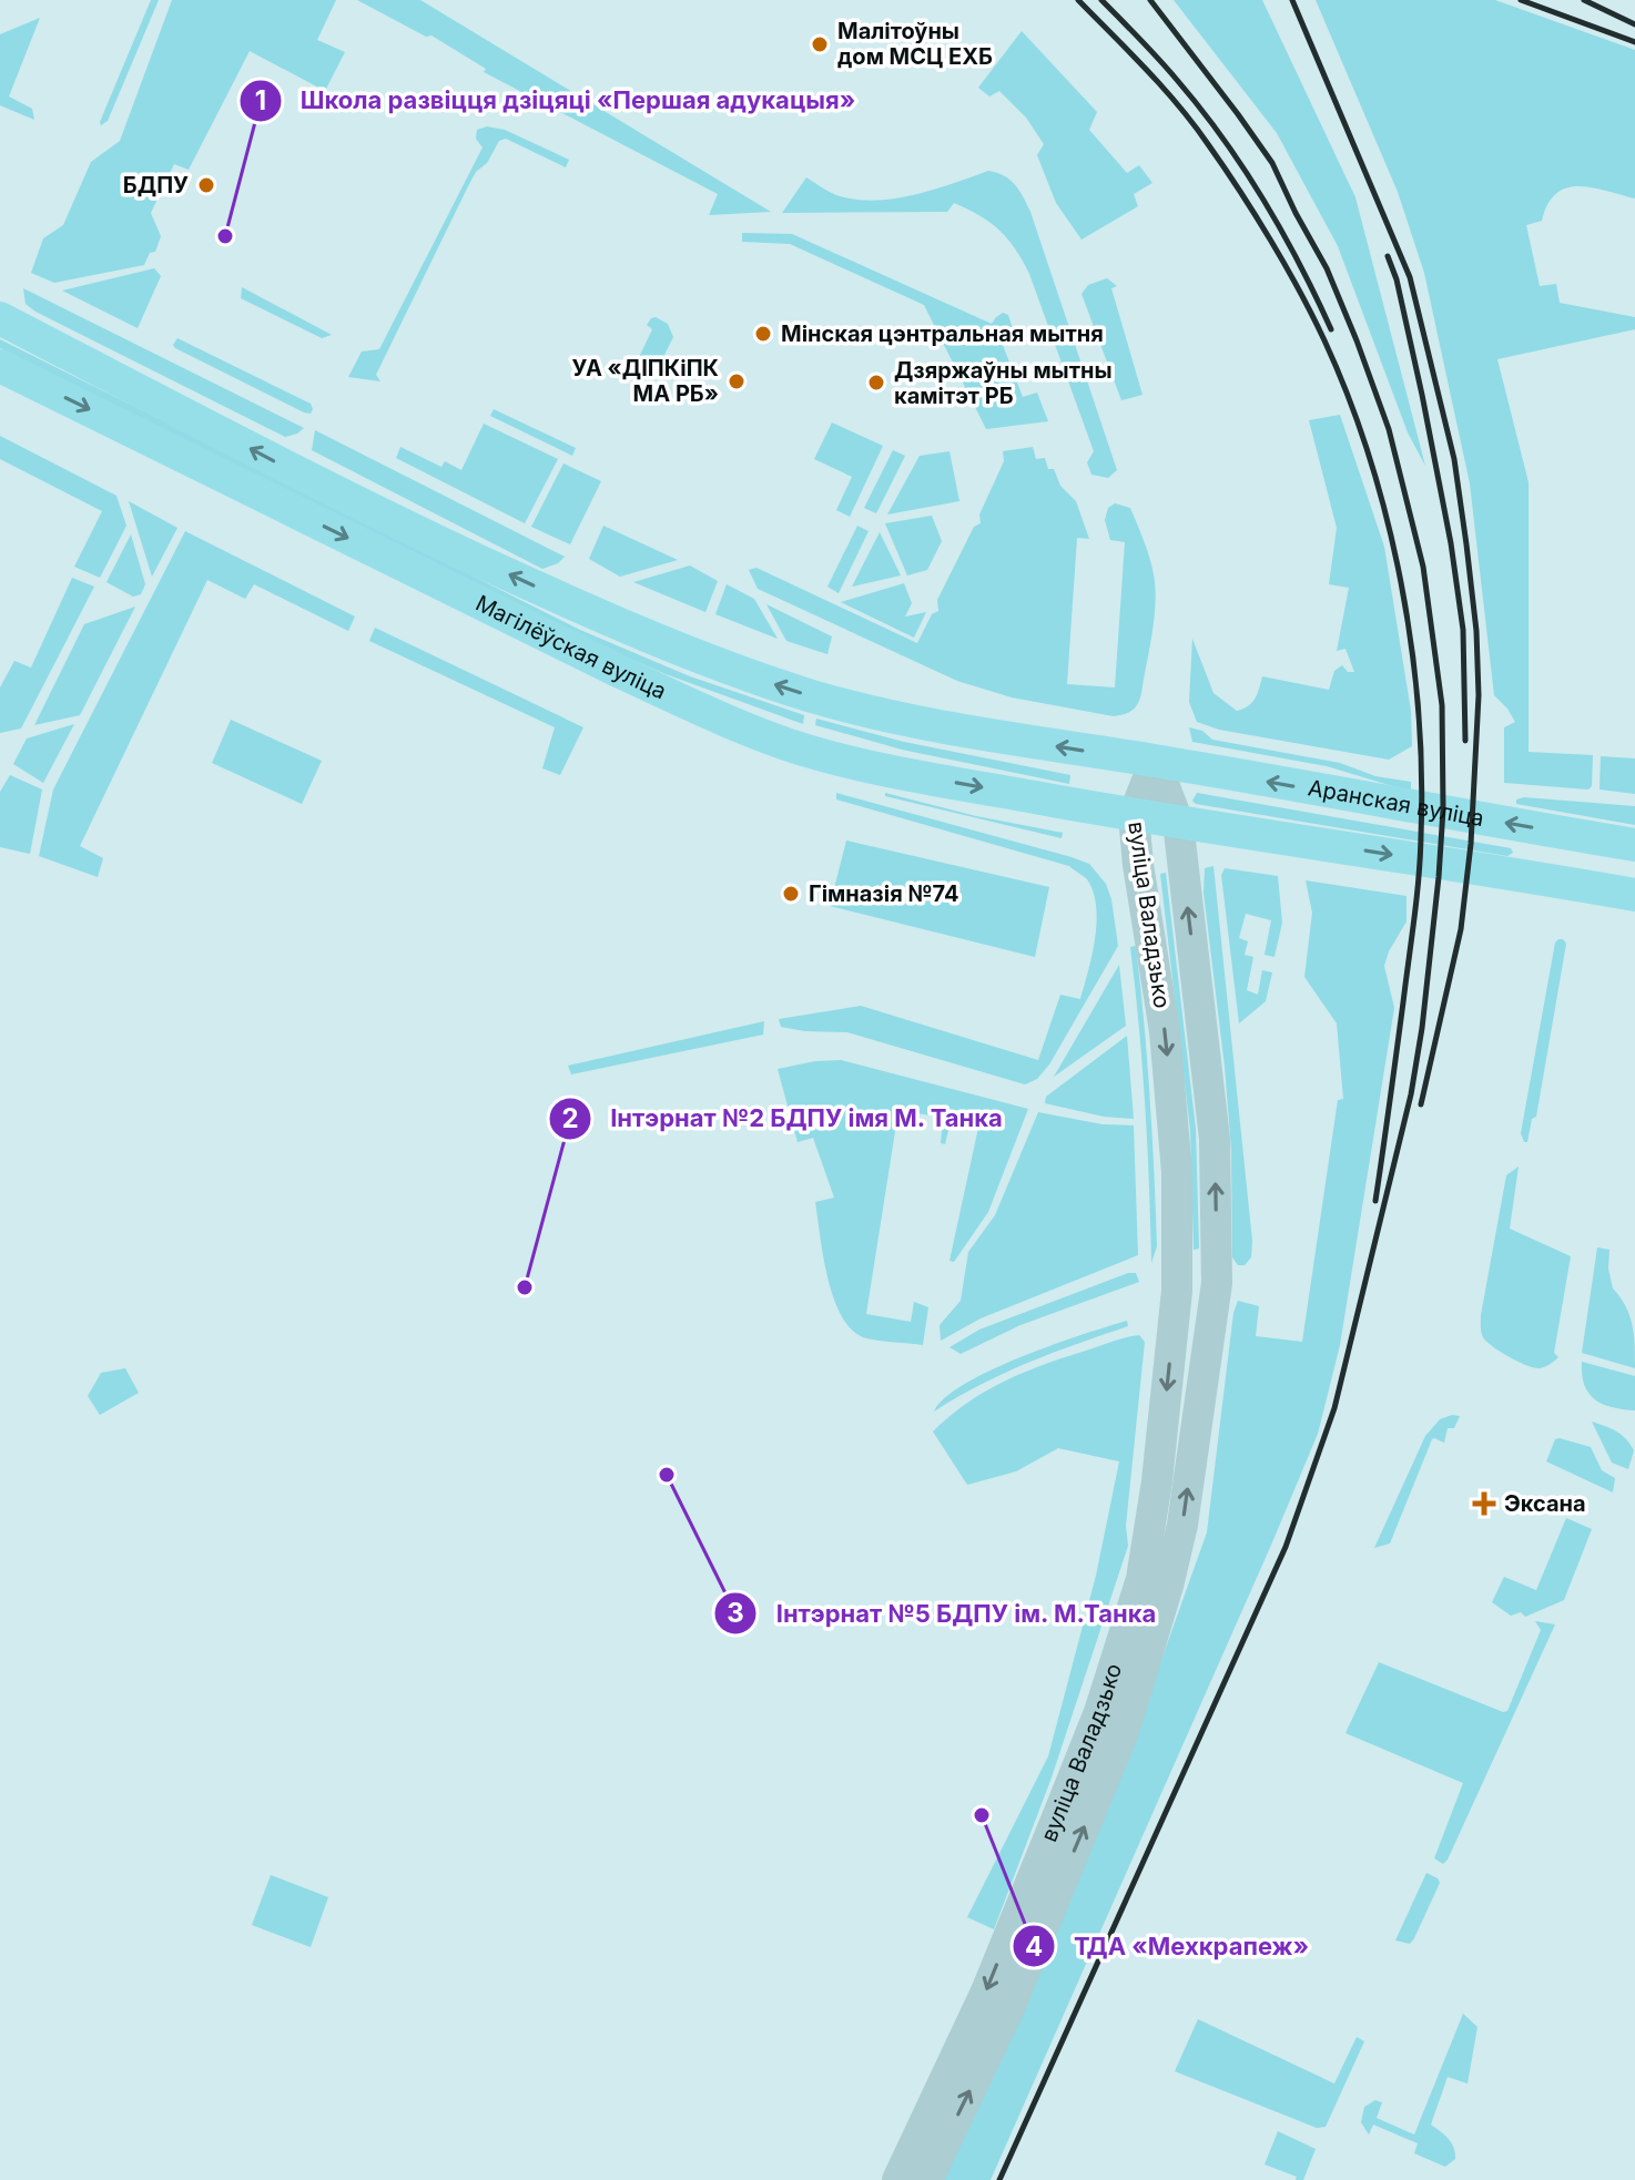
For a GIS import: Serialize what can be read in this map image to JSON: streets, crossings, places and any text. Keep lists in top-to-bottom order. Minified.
{"streets":{"main road":["Магілёўская вуліца","Аранская вуліца","вуліца Валадзько"]},"crossings":[["Магілёўская вуліца","Аранская вуліца"],["Магілёўская вуліца","вуліца Валадзько"],["Аранская вуліца","вуліца Валадзько"]],"places":{"other":["Малітоўны дом МСЦ ЕХБ","БДПУ","Школа развіцця дзіцяці «Першая адукацыя»","Мінская цэнтральная мытня","УА «ДІПКіПК МА РБ»","Дзяржаўны мытны камітэт РБ","Гімназія №74","Інтэрнат №2 БДПУ імя М. Танка","Інтэрнат №5 БДПУ ім. М.Танка","ТДА «Мехкрапеж»"],"health":["Эксана"]}}
